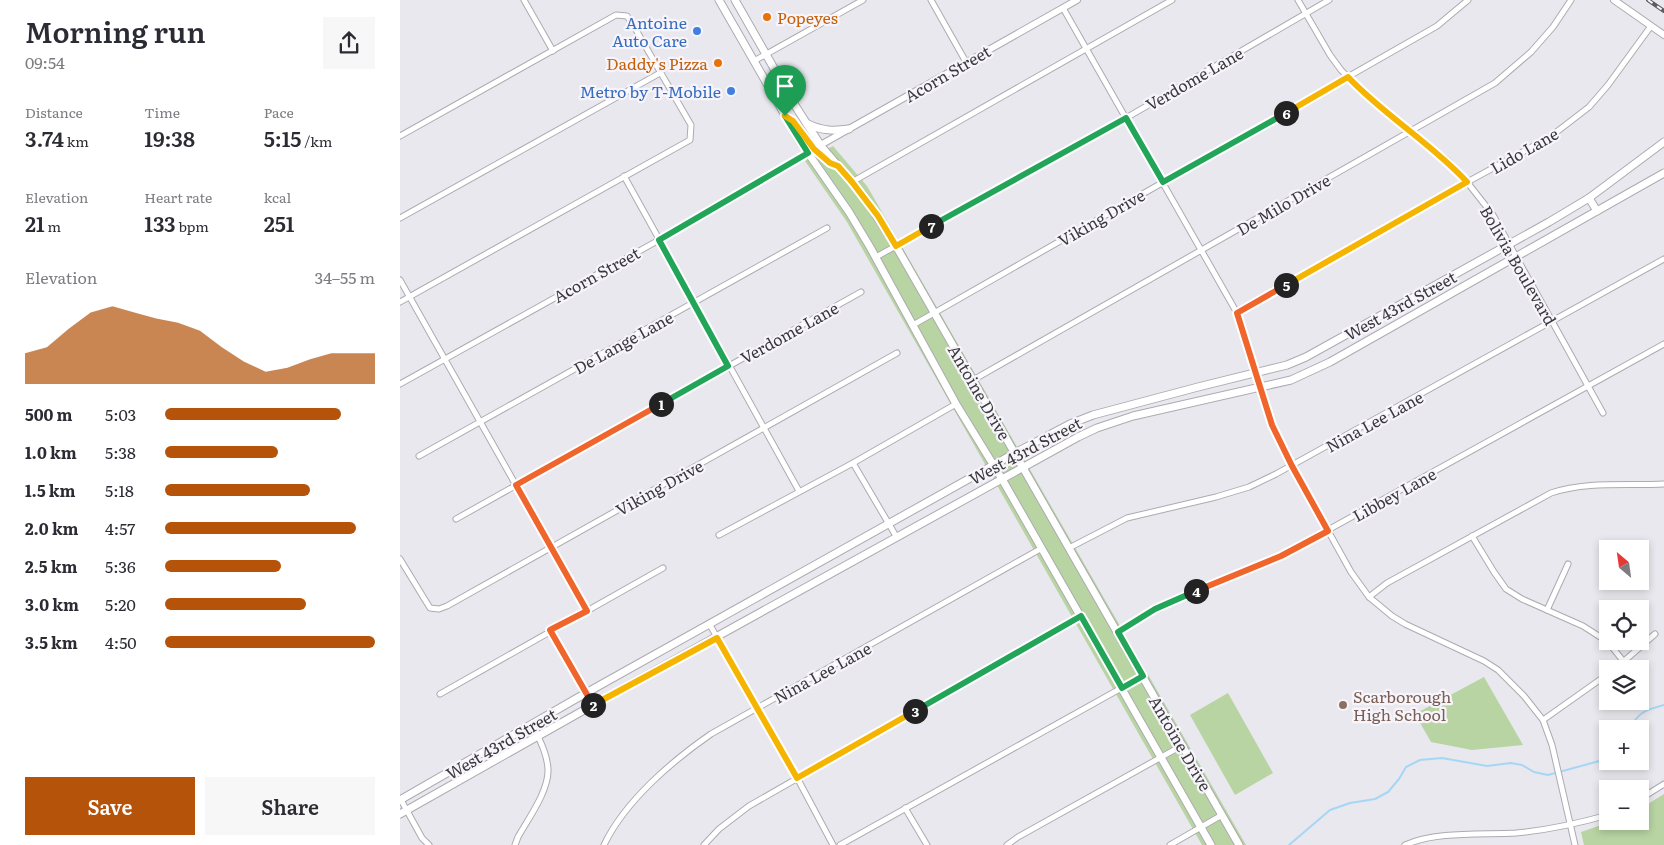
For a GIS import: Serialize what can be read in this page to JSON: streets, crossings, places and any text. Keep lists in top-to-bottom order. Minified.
{"streets":{"main road":["West 43rd Street","Antoine Drive"],"street":["Acorn Street","Verdome Lane","Lido Lane","De Milo Drive","Viking Drive","Bolivia Boulevard","De Lange Lane","Nina Lee Lane","Libbey Lane"]},"crossings":[["Acorn Street","Antoine Drive"],["Verdome Lane","Bolivia Boulevard"],["Verdome Lane","Antoine Drive"],["Lido Lane","Bolivia Boulevard"],["De Milo Drive","Bolivia Boulevard"],["De Milo Drive","Antoine Drive"],["Viking Drive","Bolivia Boulevard"],["Viking Drive","Antoine Drive"],["Bolivia Boulevard","West 43rd Street"],["Bolivia Boulevard","Nina Lee Lane"],["Bolivia Boulevard","Libbey Lane"],["West 43rd Street","Antoine Drive"],["Antoine Drive","Nina Lee Lane"],["Antoine Drive","Libbey Lane"]],"places":["Popeyes","Antoine Auto Care","Daddy's Pizza","Metro by T-Mobile","Scarborough High School"],"north":"top left","page":{"heading":["Morning run","09:54"],"stats":[["Distance","3.74 km"],["Time","19:38"],["Pace","5:15 /km"],["Elevation","21 m"],["Heart rate","133 bpm"],["kcal","251"]],"pins":["6","7","5","1","4","2","3"],"chart":["Elevation","34–55 m"],"list":[{"name":"500 m","note":"5:03"},{"name":"1.0 km","note":"5:38"},{"name":"1.5 km","note":"5:18"},{"name":"2.0 km","note":"4:57"},{"name":"2.5 km","note":"5:36"},{"name":"3.0 km","note":"5:20"},{"name":"3.5 km","note":"4:50"}],"map_buttons":["+","−"],"buttons":["Save","Share"]}}
